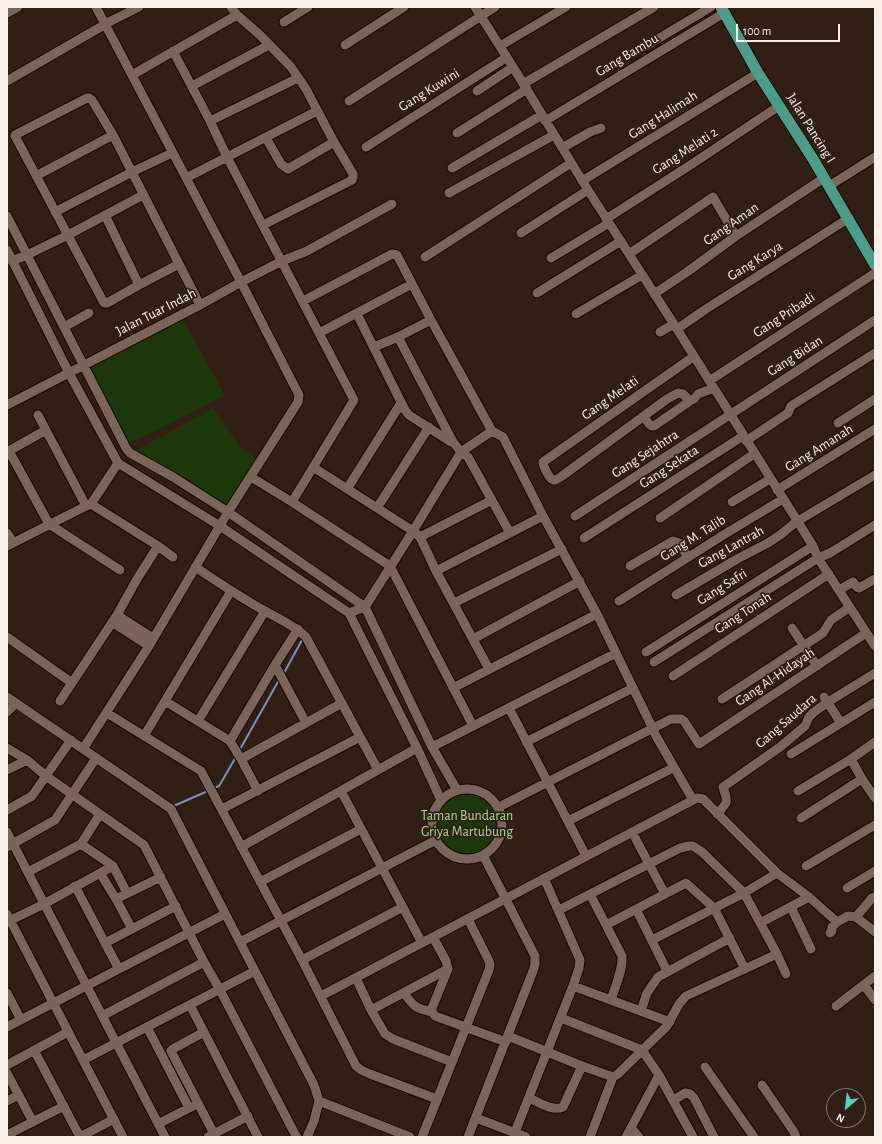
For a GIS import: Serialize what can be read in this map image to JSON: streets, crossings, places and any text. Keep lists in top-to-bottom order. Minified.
{"streets":{"main road":["Jalan Pancing I"],"street":["Gang Bambu","Gang Kuwini","Gang Halimah","Gang Melati 2","Gang Aman","Gang Karya","Jalan Tuar Indah","Gang Pribadi","Gang Bidan","Gang Melati","Gang Amanah","Gang Sejahtra","Gang Sekata","Gang M. Talib","Gang Lantrah","Gang Safri","Gang Tonah","Gang Al-Hidayah","Gang Saudara"]},"crossings":[["Gang Bambu","Jalan Pancing I"],["Gang Halimah","Jalan Pancing I"],["Jalan Pancing I","Gang Melati 2"],["Jalan Pancing I","Gang Aman"],["Jalan Pancing I","Gang Karya"],["Gang Pribadi","Gang Melati"],["Gang Bidan","Gang Sejahtra"]],"parks":["Taman Bundaran Griya Martubung"],"scale_bar":"100 m","north":"bottom left"}
